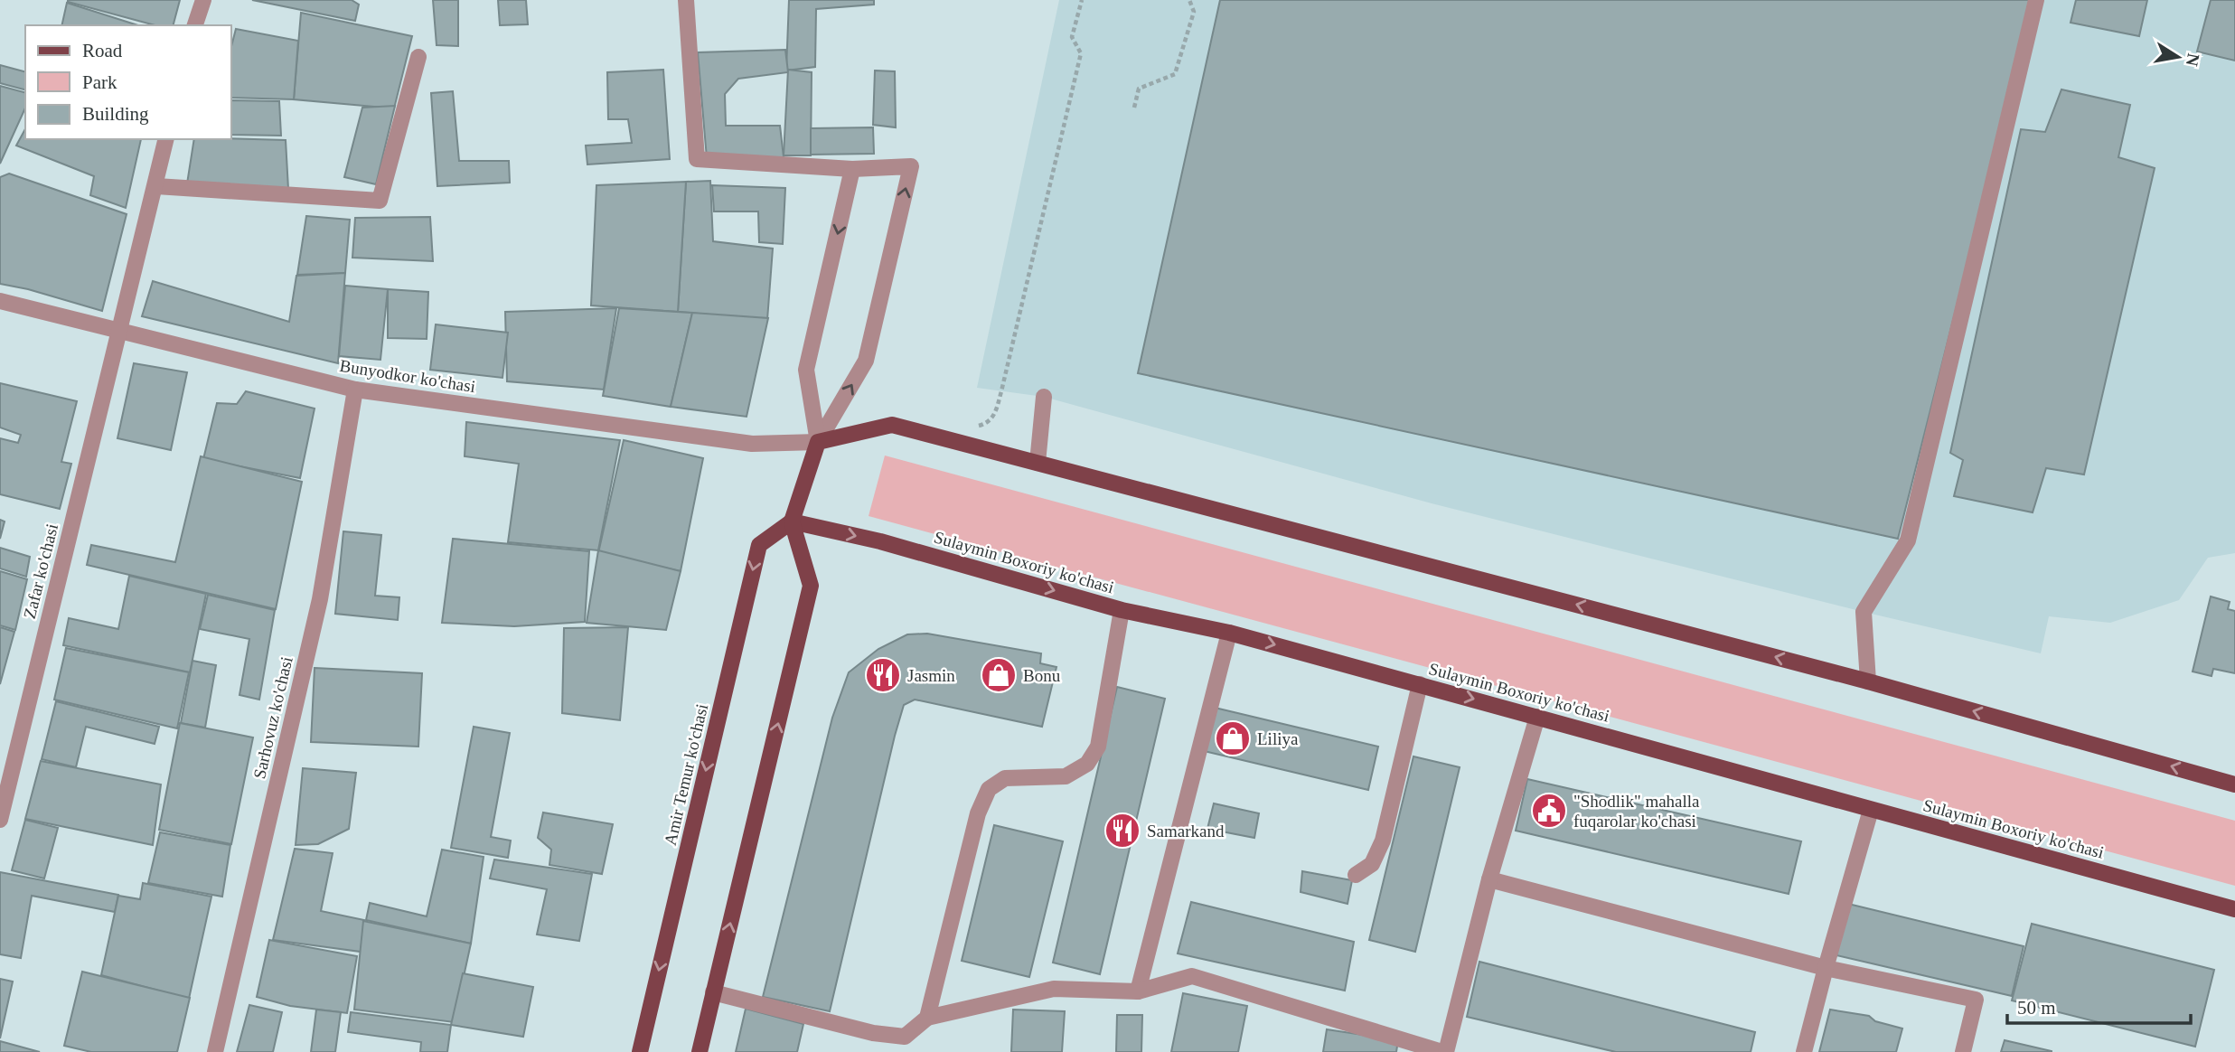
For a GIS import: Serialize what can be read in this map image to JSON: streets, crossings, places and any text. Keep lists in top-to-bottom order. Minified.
{"streets":{"main road":["Sulaymin Boxoriy ko'chasi","Amir Temur ko'chasi"],"street":["Bunyodkor ko'chasi","Zafar ko'chasi","Sarhovuz ko'chasi"]},"crossings":[["Bunyodkor ko'chasi","Zafar ko'chasi"],["Bunyodkor ko'chasi","Sarhovuz ko'chasi"],["Sulaymin Boxoriy ko'chasi","Amir Temur ko'chasi"]],"places":{"restaurant":["Jasmin","Samarkand"],"shop":["Bonu","Liliya"],"public building":["\"Shodlik\" mahalla fuqarolar ko'chasi"]},"legend":["Road","Park","Building"],"scale_bar":"50 m","north":"right"}
